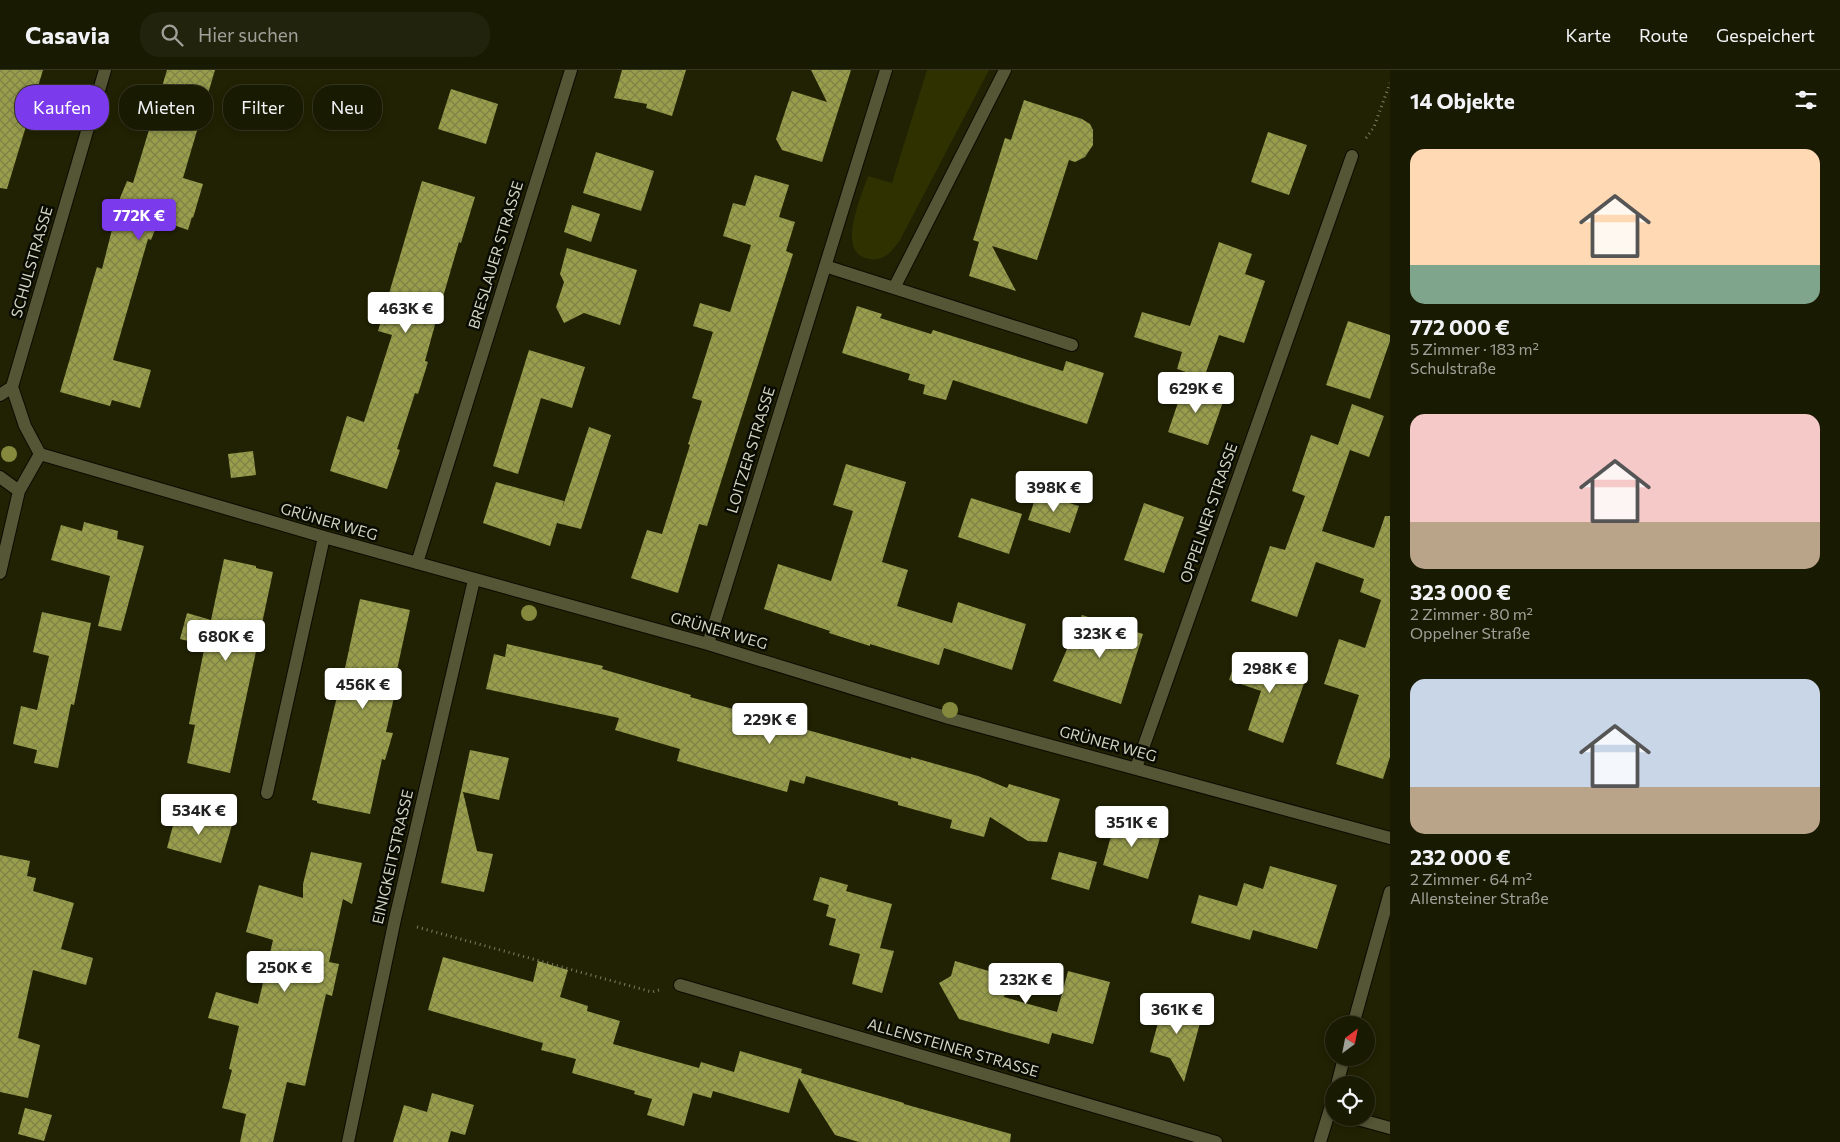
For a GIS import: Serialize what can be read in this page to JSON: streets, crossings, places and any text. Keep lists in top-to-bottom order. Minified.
{"streets":{"street":["BRESLAUER STRASSE","SCHULSTRASSE","LOITZER STRASSE","OPPELNER STRASSE","GRÜNER WEG","EINIGKEITSTRASSE","ALLENSTEINER STRASSE"]},"crossings":[["BRESLAUER STRASSE","GRÜNER WEG"],["LOITZER STRASSE","GRÜNER WEG"],["OPPELNER STRASSE","GRÜNER WEG"],["GRÜNER WEG","EINIGKEITSTRASSE"]],"north":"top right","page":{"header":"Casavia","search":"Hier suchen","nav":["Karte","Route","Gespeichert"],"heading":"14 Objekte","chip":["Kaufen","Mieten","Filter","Neu"],"list":[{"name":"772 000 €","note":"5 Zimmer · 183 m² · Schulstraße"},{"name":"323 000 €","note":"2 Zimmer · 80 m² · Oppelner Straße"},{"name":"232 000 €","note":"2 Zimmer · 64 m² · Allensteiner Straße"}],"price":["772K €","463K €","629K €","398K €","323K €","680K €","298K €","456K €","229K €","534K €","351K €","250K €","232K €","361K €"]}}
